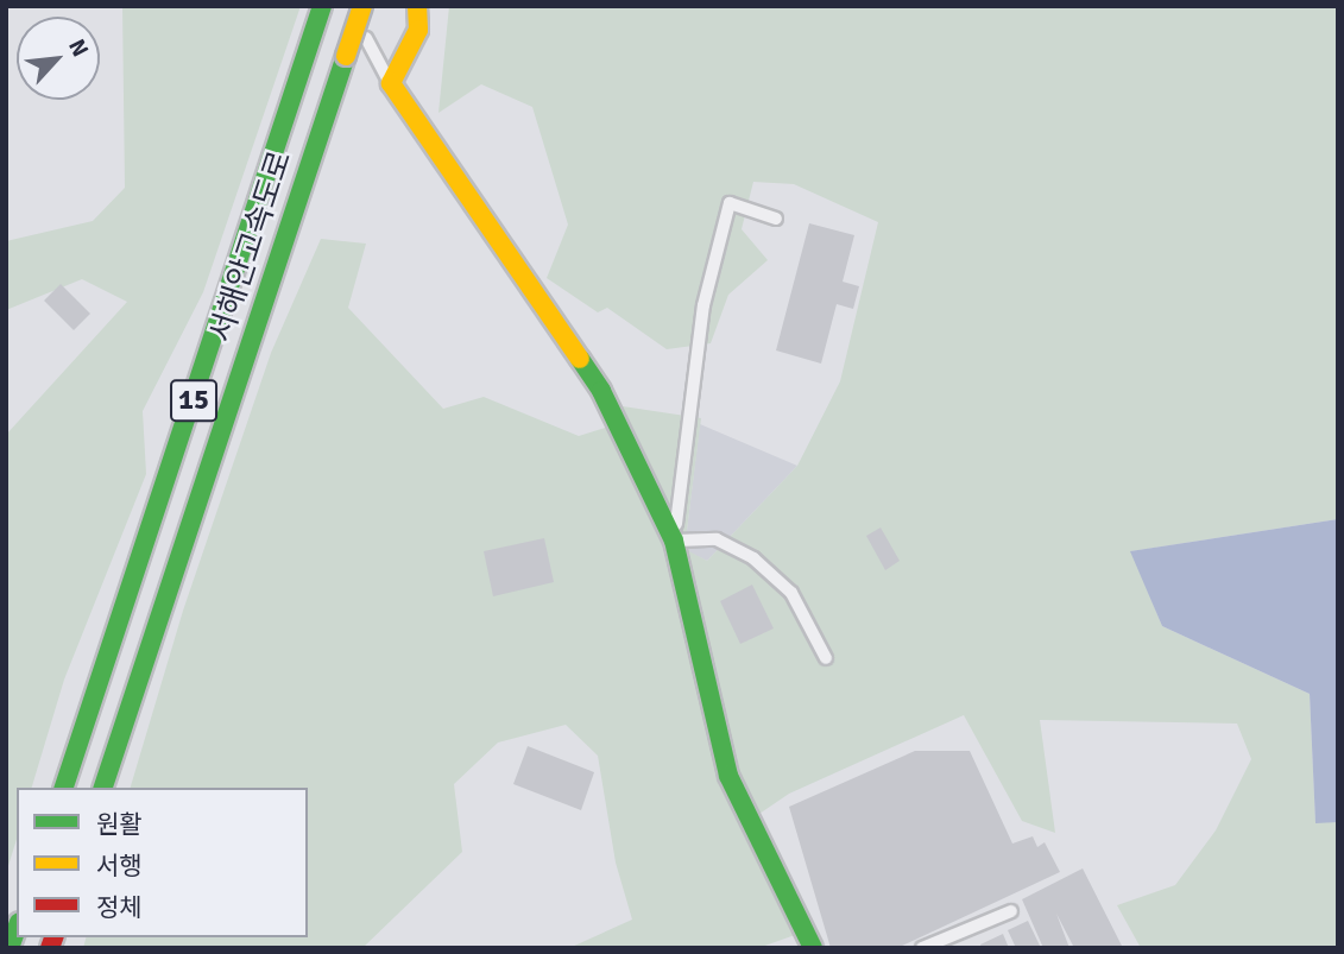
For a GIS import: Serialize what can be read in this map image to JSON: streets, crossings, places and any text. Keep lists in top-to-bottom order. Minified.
{"streets":{"main road":["서해안고속도로","15"]},"legend":["원활","서행","정체"],"north":"top right"}
